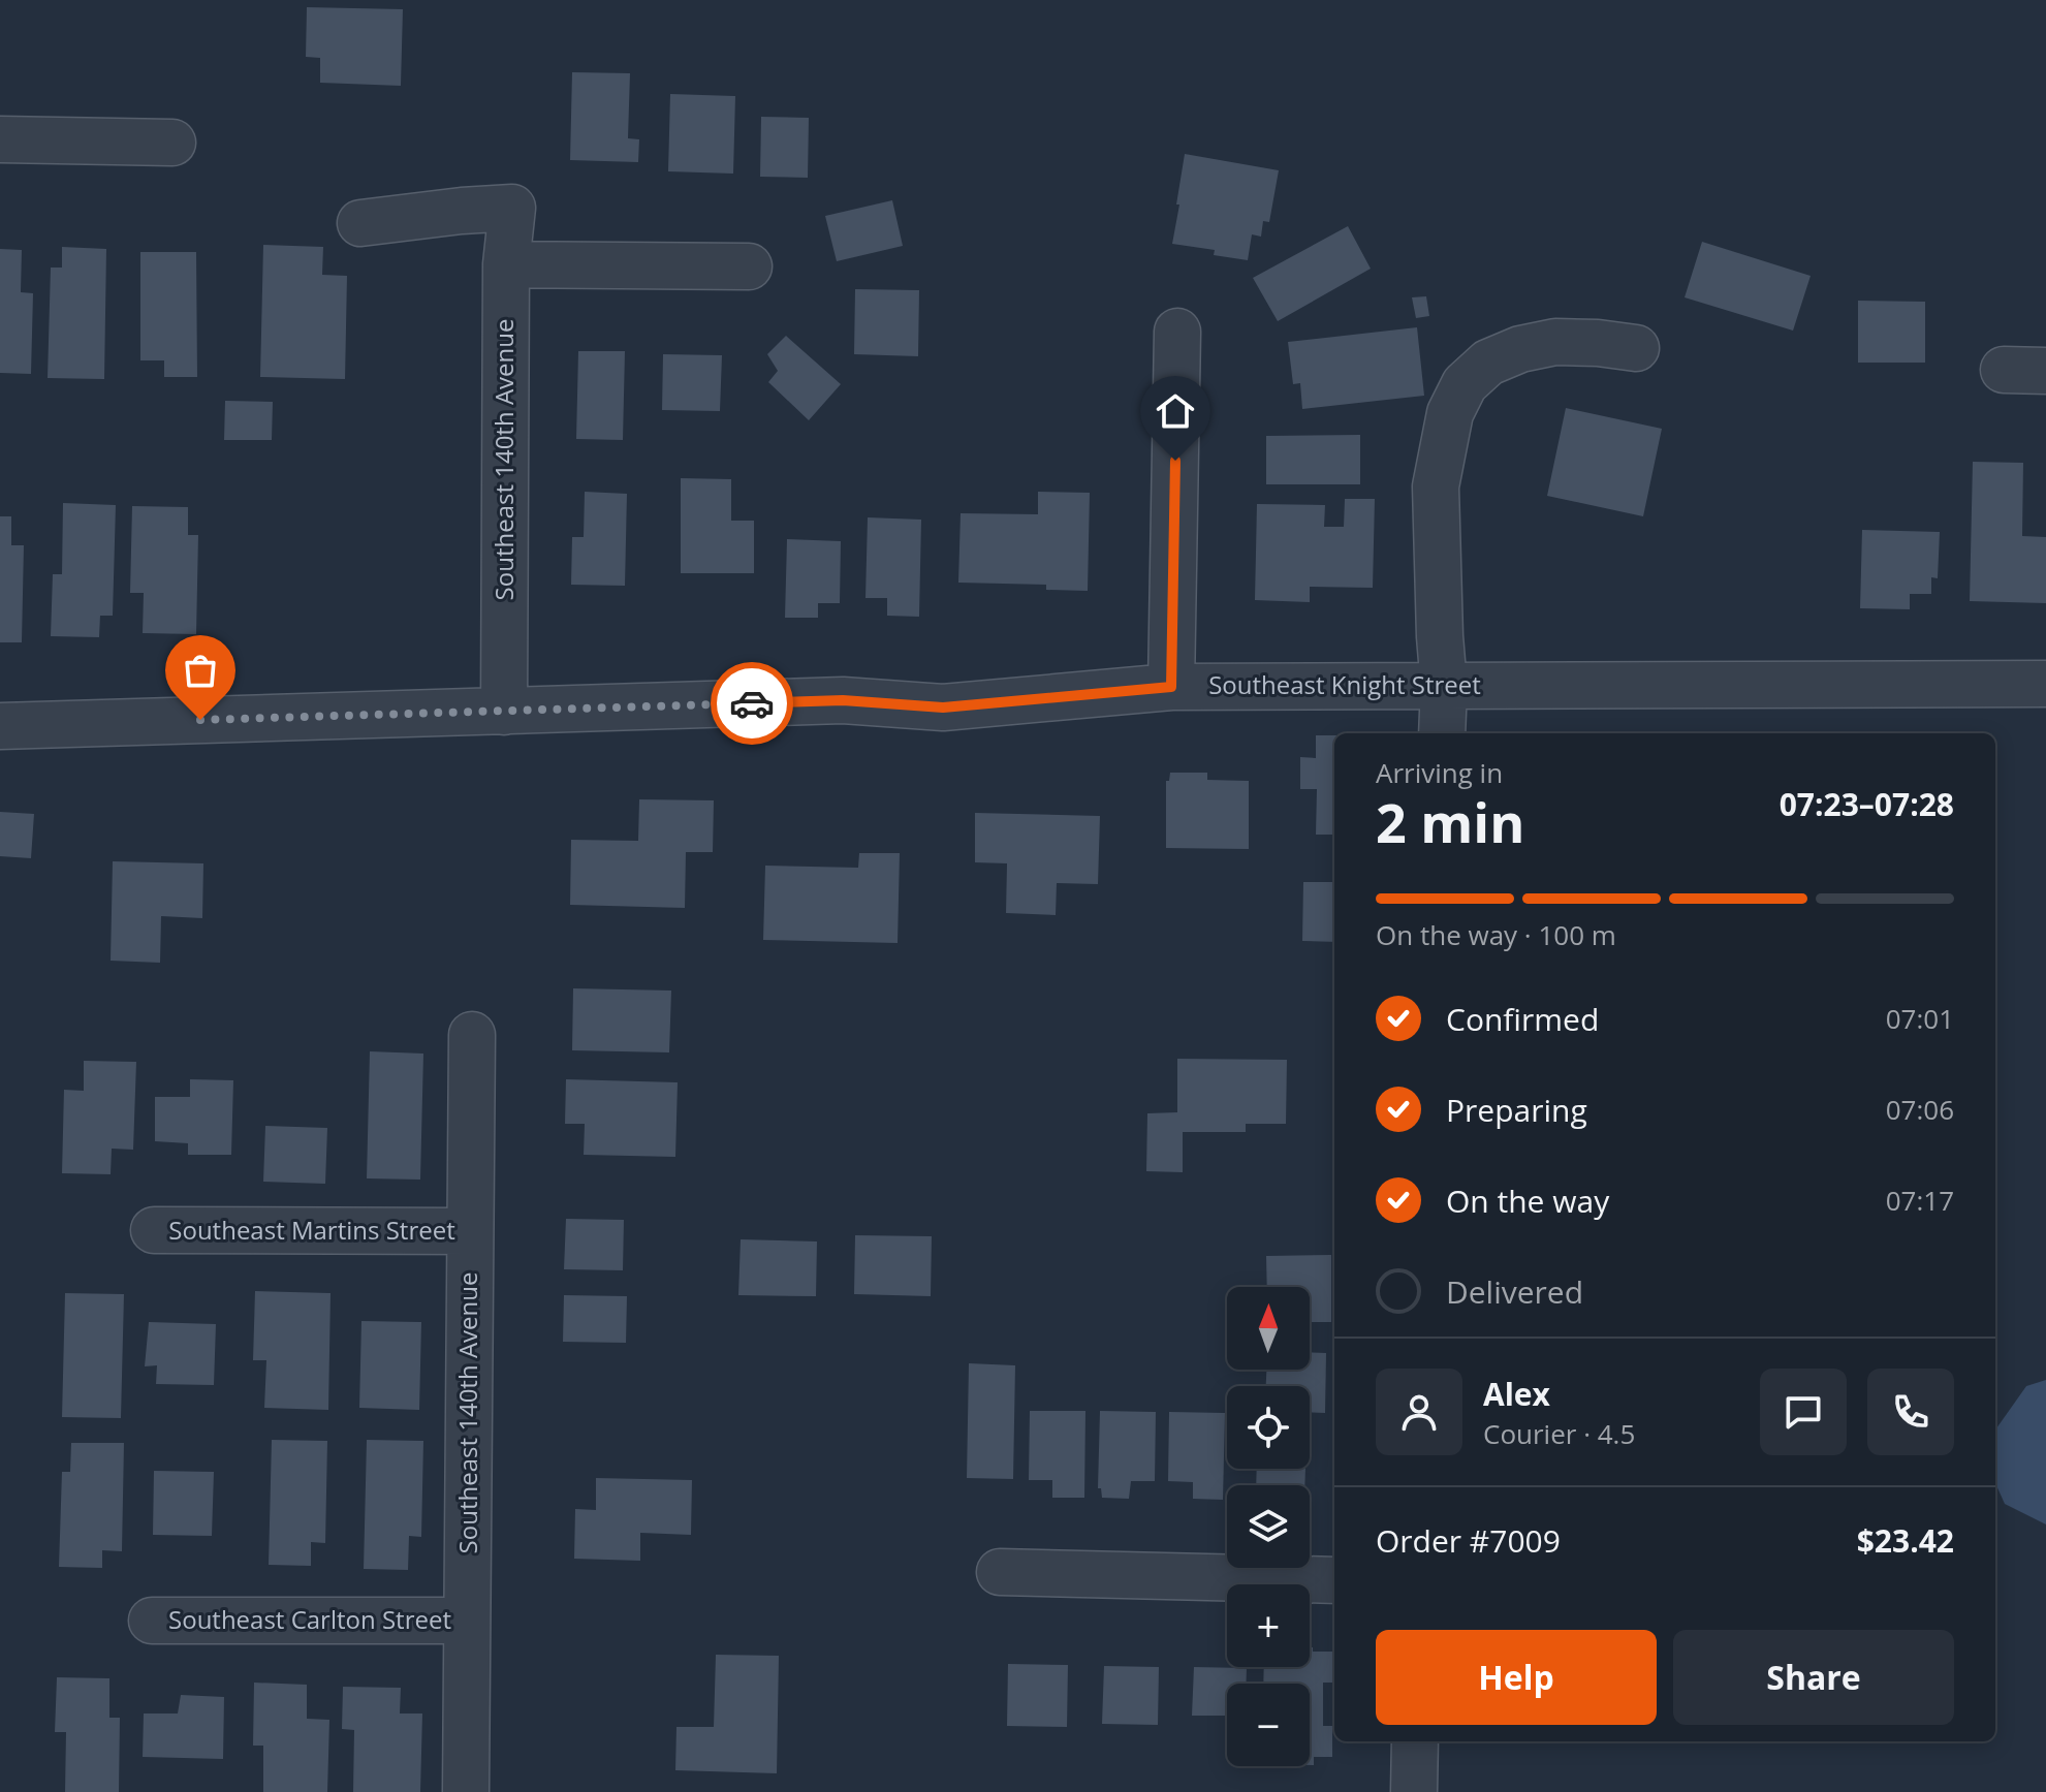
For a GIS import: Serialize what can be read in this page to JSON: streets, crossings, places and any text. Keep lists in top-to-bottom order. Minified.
{"streets":{"street":["Southeast 140th Avenue","Southeast Knight Street","Southeast Martins Street","Southeast Carlton Street"]},"crossings":[["Southeast 140th Avenue","Southeast Knight Street"],["Southeast 140th Avenue","Southeast Martins Street"],["Southeast 140th Avenue","Southeast Carlton Street"]],"north":"top","page":{"heading":["2 min","Arriving in","07:23–07:28"],"panel":["Alex","Courier · 4.5","Order #7009","$23.42"],"bar":"On the way · 100 m","list":[["Confirmed","07:01"],["Preparing","07:06"],["On the way","07:17"],"Delivered"],"map_buttons":["+","−"],"buttons":["Help","Share"]}}
